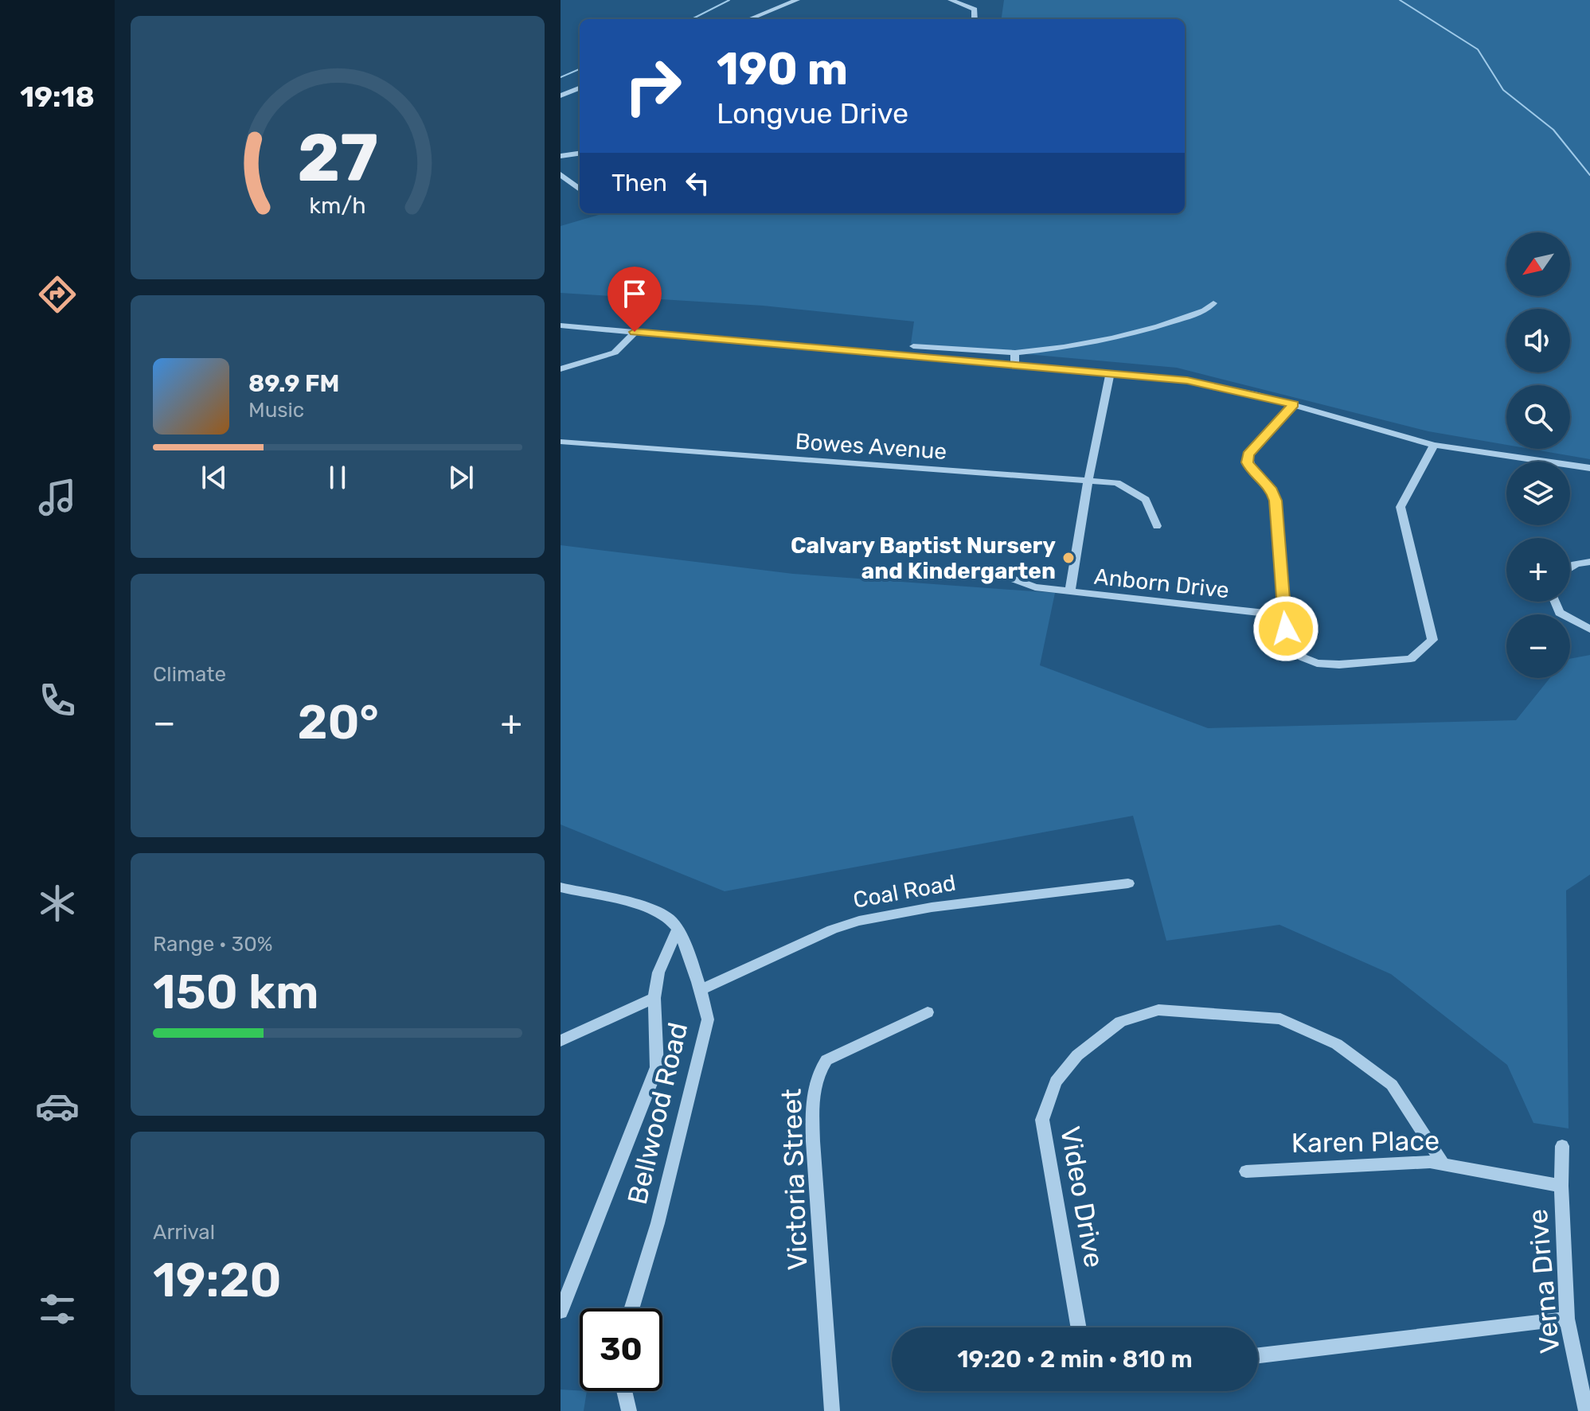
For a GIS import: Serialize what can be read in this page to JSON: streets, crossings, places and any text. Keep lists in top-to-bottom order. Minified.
{"streets":{"street":["Bowes Avenue","Anborn Drive","Coal Road","Bellwood Road","Karen Place","Victoria Street","Video Drive","Verna Drive"]},"crossings":[["Coal Road","Bellwood Road"],["Karen Place","Video Drive"],["Karen Place","Verna Drive"]],"places":["Calvary Baptist Nursery and Kindergarten"],"north":"bottom left","page":{"tabs":"19:18","turn":["190 m","Longvue Drive"],"then":"Then","map_buttons":["+","−"],"song":["89.9 FM","Music"],"tile":["Climate",["Range · 30%","150 km"],["Arrival","19:20"]],"heat":["−","20°","+"],"limit":"30","trip":"19:20 · 2 min · 810 m","gauge":["27","km/h"]}}
